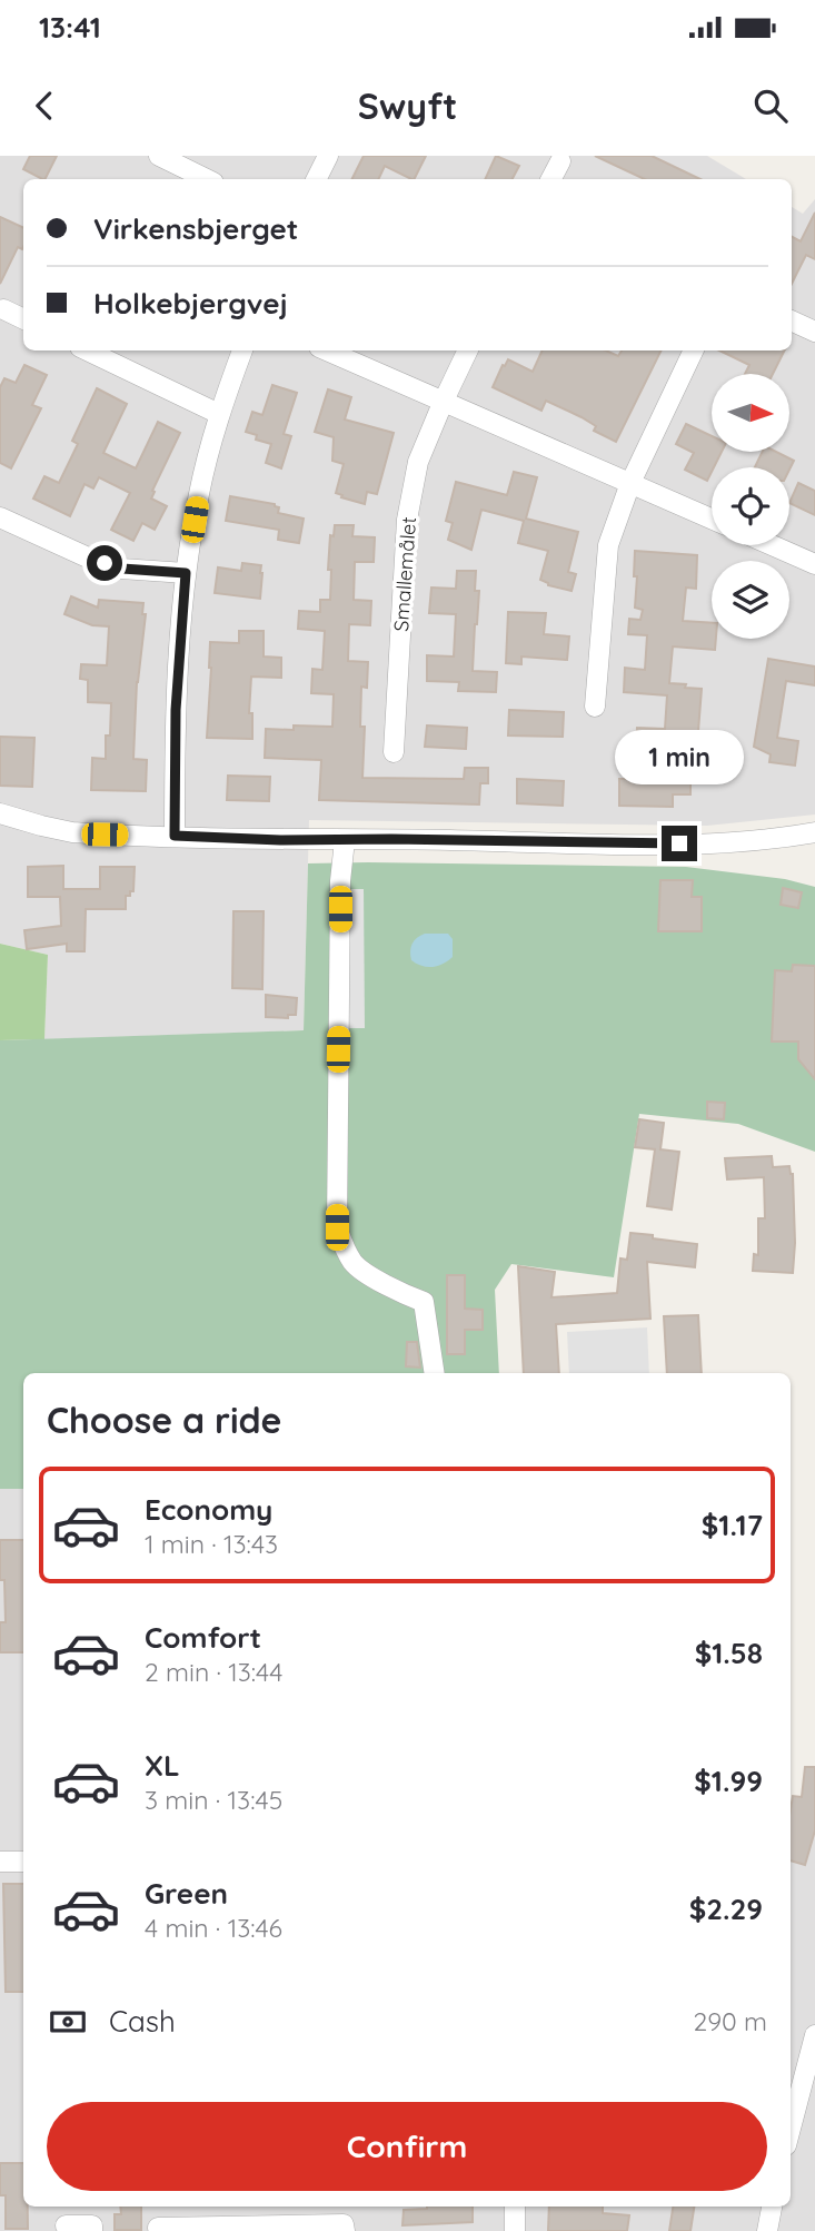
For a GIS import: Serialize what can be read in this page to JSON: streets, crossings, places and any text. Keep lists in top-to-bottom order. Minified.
{"streets":{"street":["Smallemålet"]},"north":"right","page":{"status":"13:41","header":"Swyft","banner":["Virkensbjerget","Holkebjergvej"],"bubble":"1 min","heading":"Choose a ride","list":[{"name":"Economy","note":"1 min · 13:43","value":"$1.17"},{"name":"Comfort","note":"2 min · 13:44","value":"$1.58"},{"name":"XL","note":"3 min · 13:45","value":"$1.99"},{"name":"Green","note":"4 min · 13:46","value":"$2.29"}],"pay":["Cash","290 m"],"buttons":"Confirm"}}
